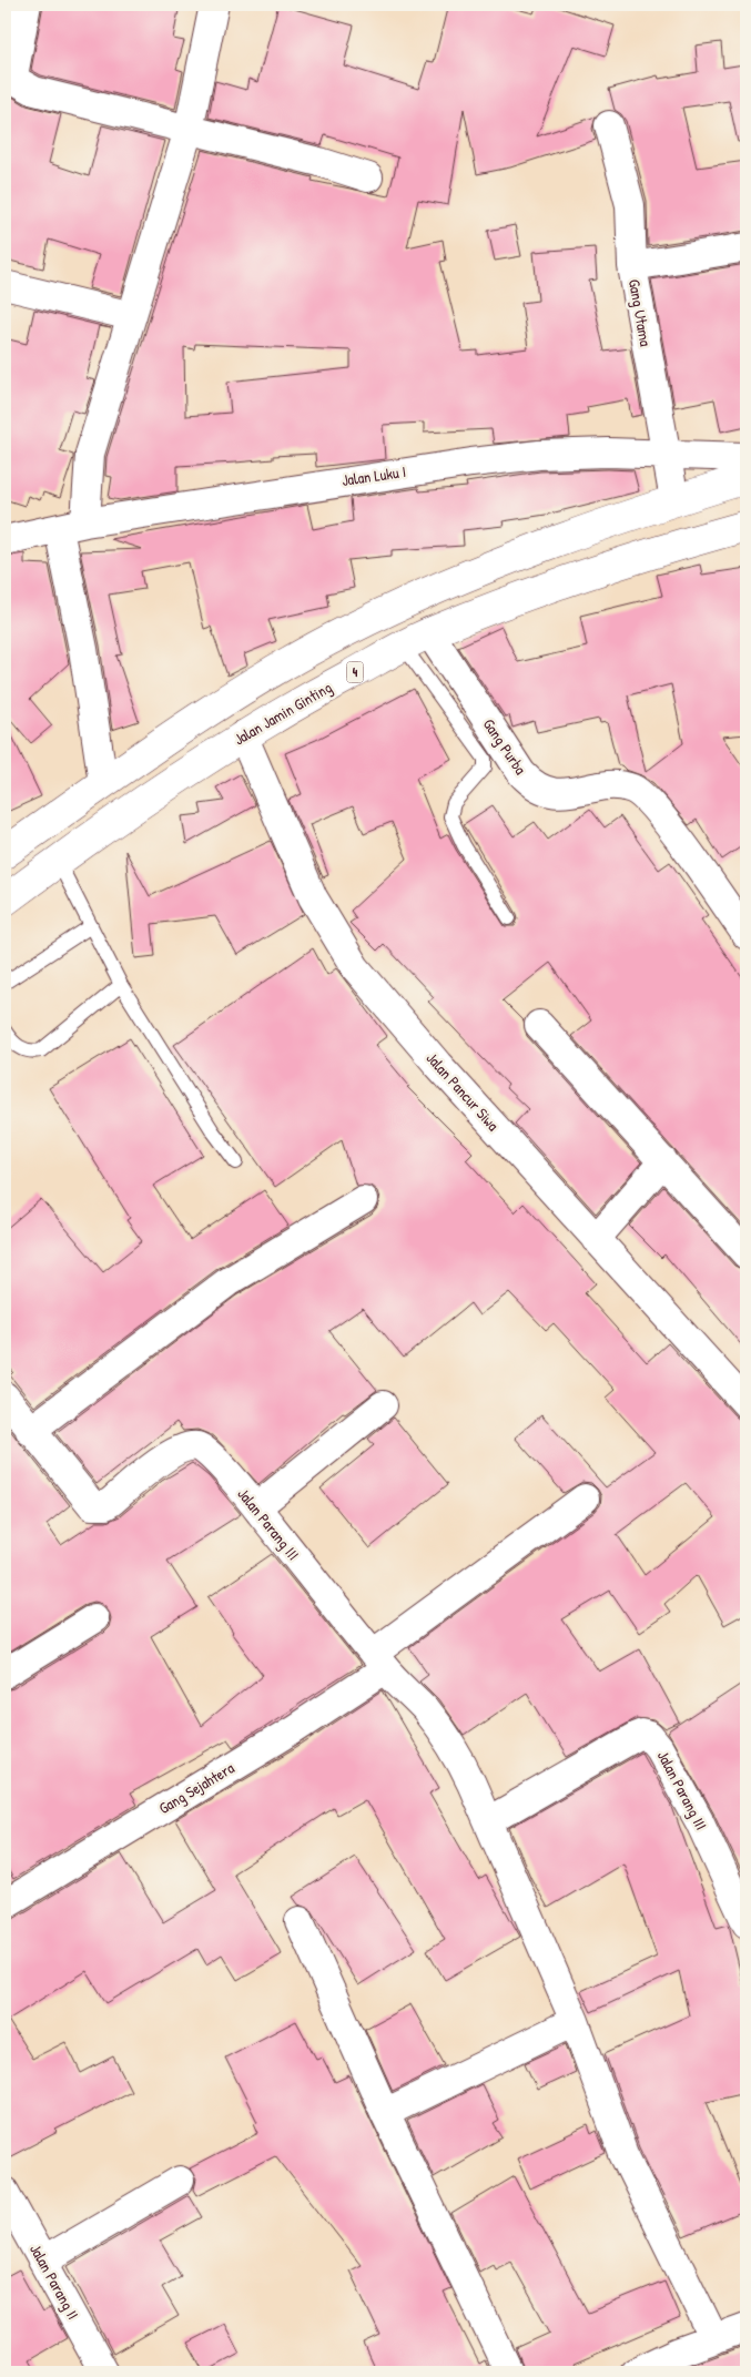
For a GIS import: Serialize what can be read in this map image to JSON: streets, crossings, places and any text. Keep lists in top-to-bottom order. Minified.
{"streets":{"highway":["4","Jalan Jamin Ginting"],"street":["Gang Utama","Jalan Luku I","Gang Purba","Jalan Pancur Siwa","Jalan Parang III","Gang Sejahtera","Jalan Parang II"]},"crossings":[["Gang Utama","Jalan Luku I"],["Jalan Jamin Ginting","Gang Purba"],["Jalan Jamin Ginting","Jalan Pancur Siwa"],["Jalan Parang III","Gang Sejahtera"]]}
